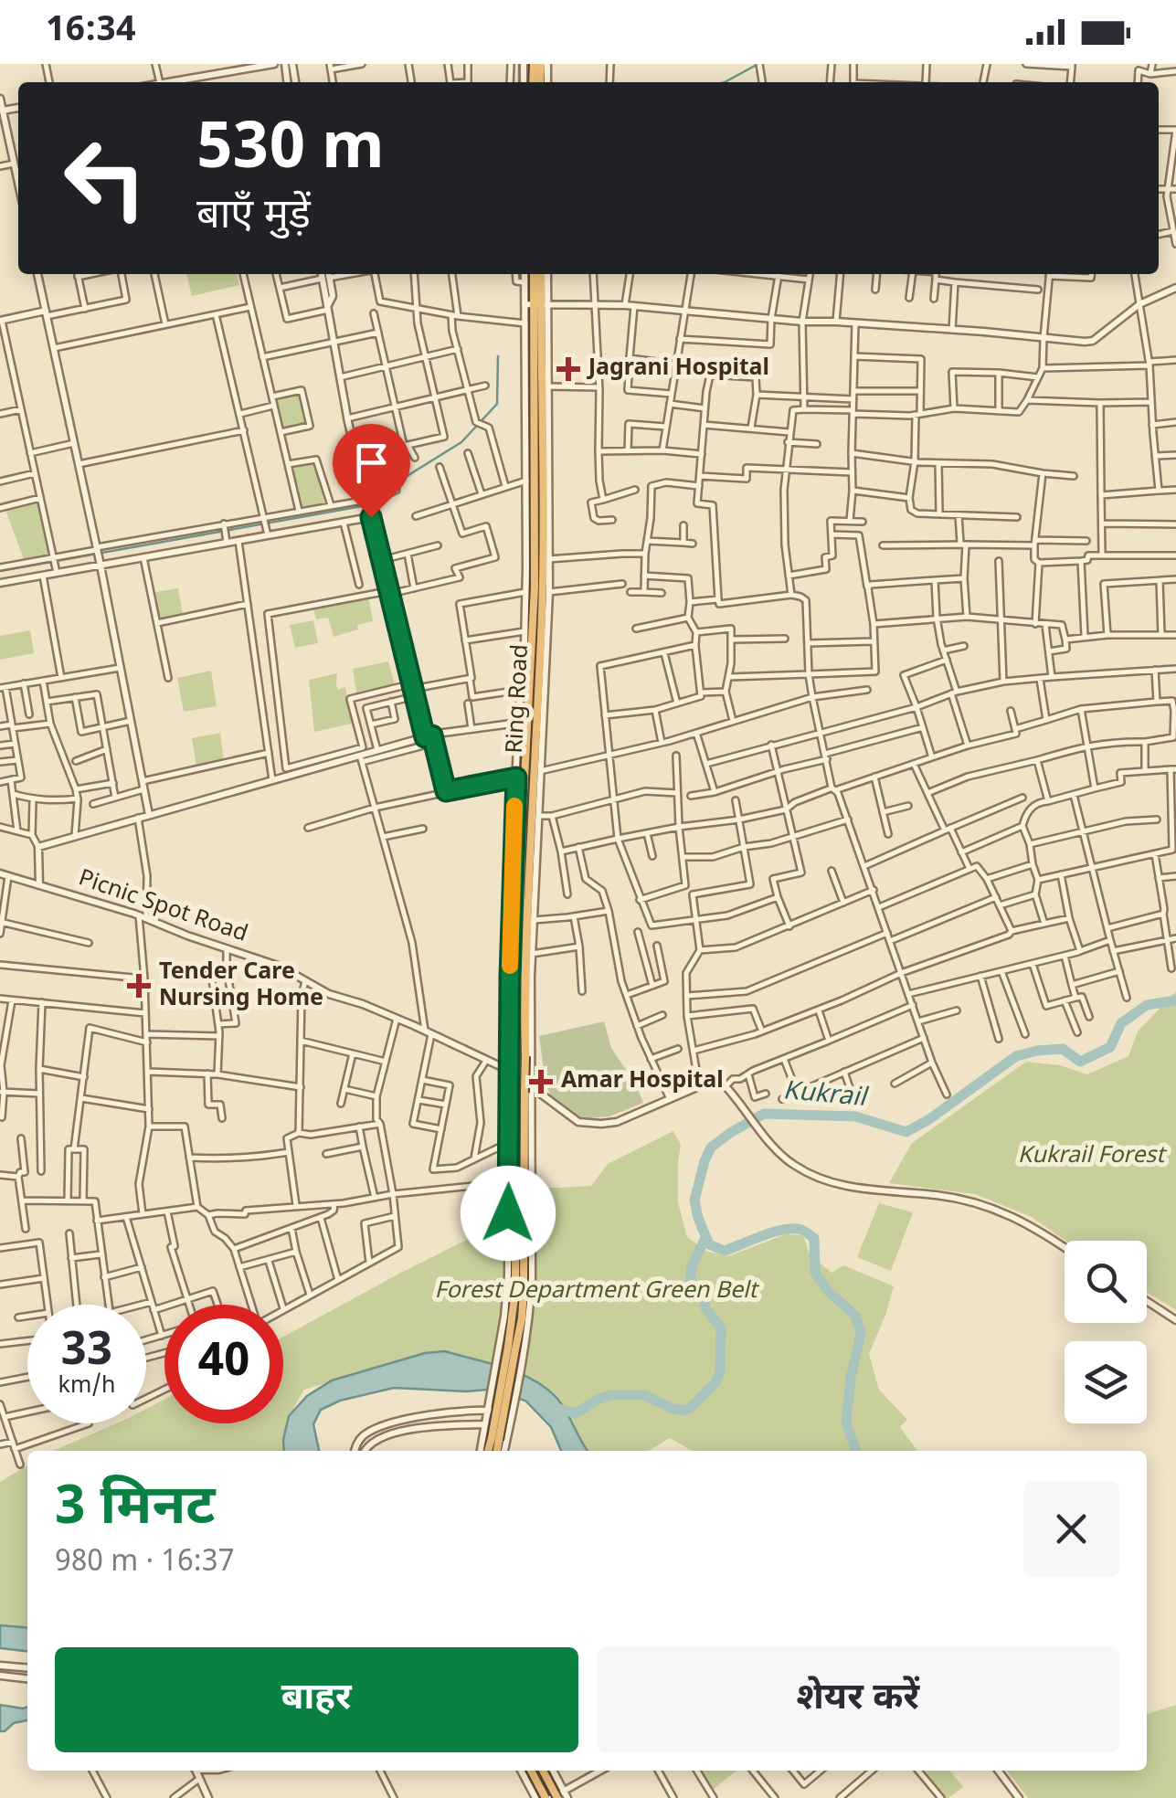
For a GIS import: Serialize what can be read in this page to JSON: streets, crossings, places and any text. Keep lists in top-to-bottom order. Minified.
{"streets":{"highway":["Ring Road"],"street":["Picnic Spot Road"]},"water":["Kukrail"],"parks":["Kukrail Forest","Forest Department Green Belt"],"places":{"health":["Jagrani Hospital","Tender Care Nursing Home","Amar Hospital"]},"page":{"status":"16:34","turn":["530 m","बाएँ मुड़ें"],"speed":"33 km/h","limit":"40","heading":["3 मिनट","980 m · 16:37"],"buttons":["बाहर","शेयर करें"]}}
